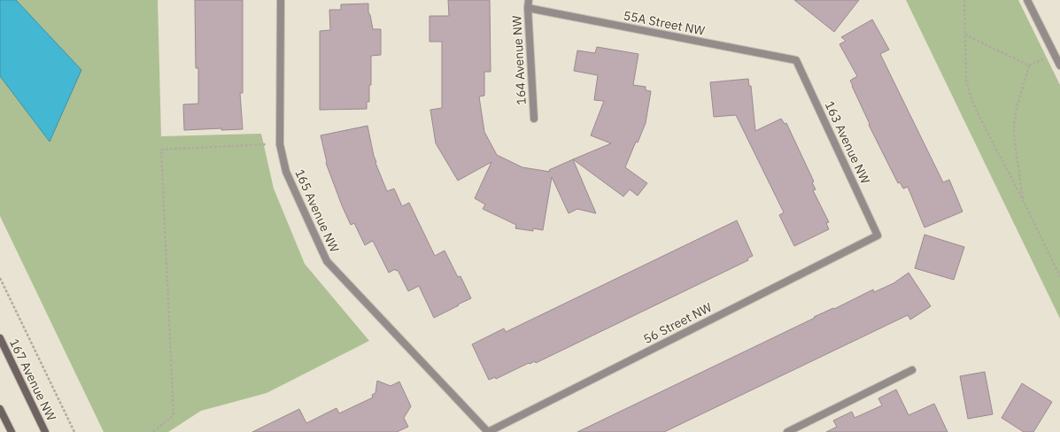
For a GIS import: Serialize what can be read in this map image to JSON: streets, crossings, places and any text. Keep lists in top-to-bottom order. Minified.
{"streets":{"main road":["167 Avenue NW"],"street":["55A Street NW","164 Avenue NW","163 Avenue NW","165 Avenue NW","56 Street NW"]},"crossings":[["55A Street NW","164 Avenue NW"],["55A Street NW","163 Avenue NW"],["163 Avenue NW","56 Street NW"],["165 Avenue NW","56 Street NW"]]}
